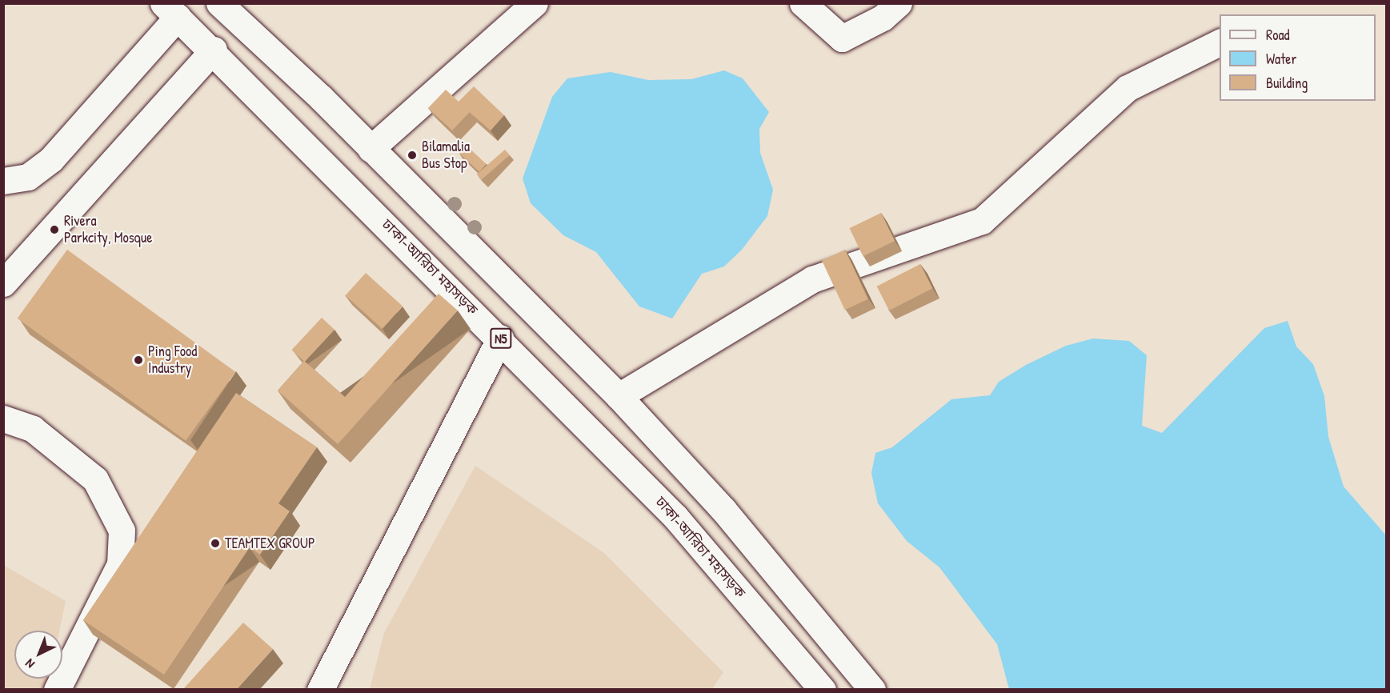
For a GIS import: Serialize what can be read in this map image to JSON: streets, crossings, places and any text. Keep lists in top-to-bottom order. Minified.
{"streets":{"main road":["ঢাকা-আরিচা মহাসড়ক","N5"]},"places":["Bilamalia Bus Stop","Rivera Parkcity, Mosque","Ping Food Industry","TEAMTEX GROUP"],"legend":["Road","Water","Building"],"north":"bottom left"}
